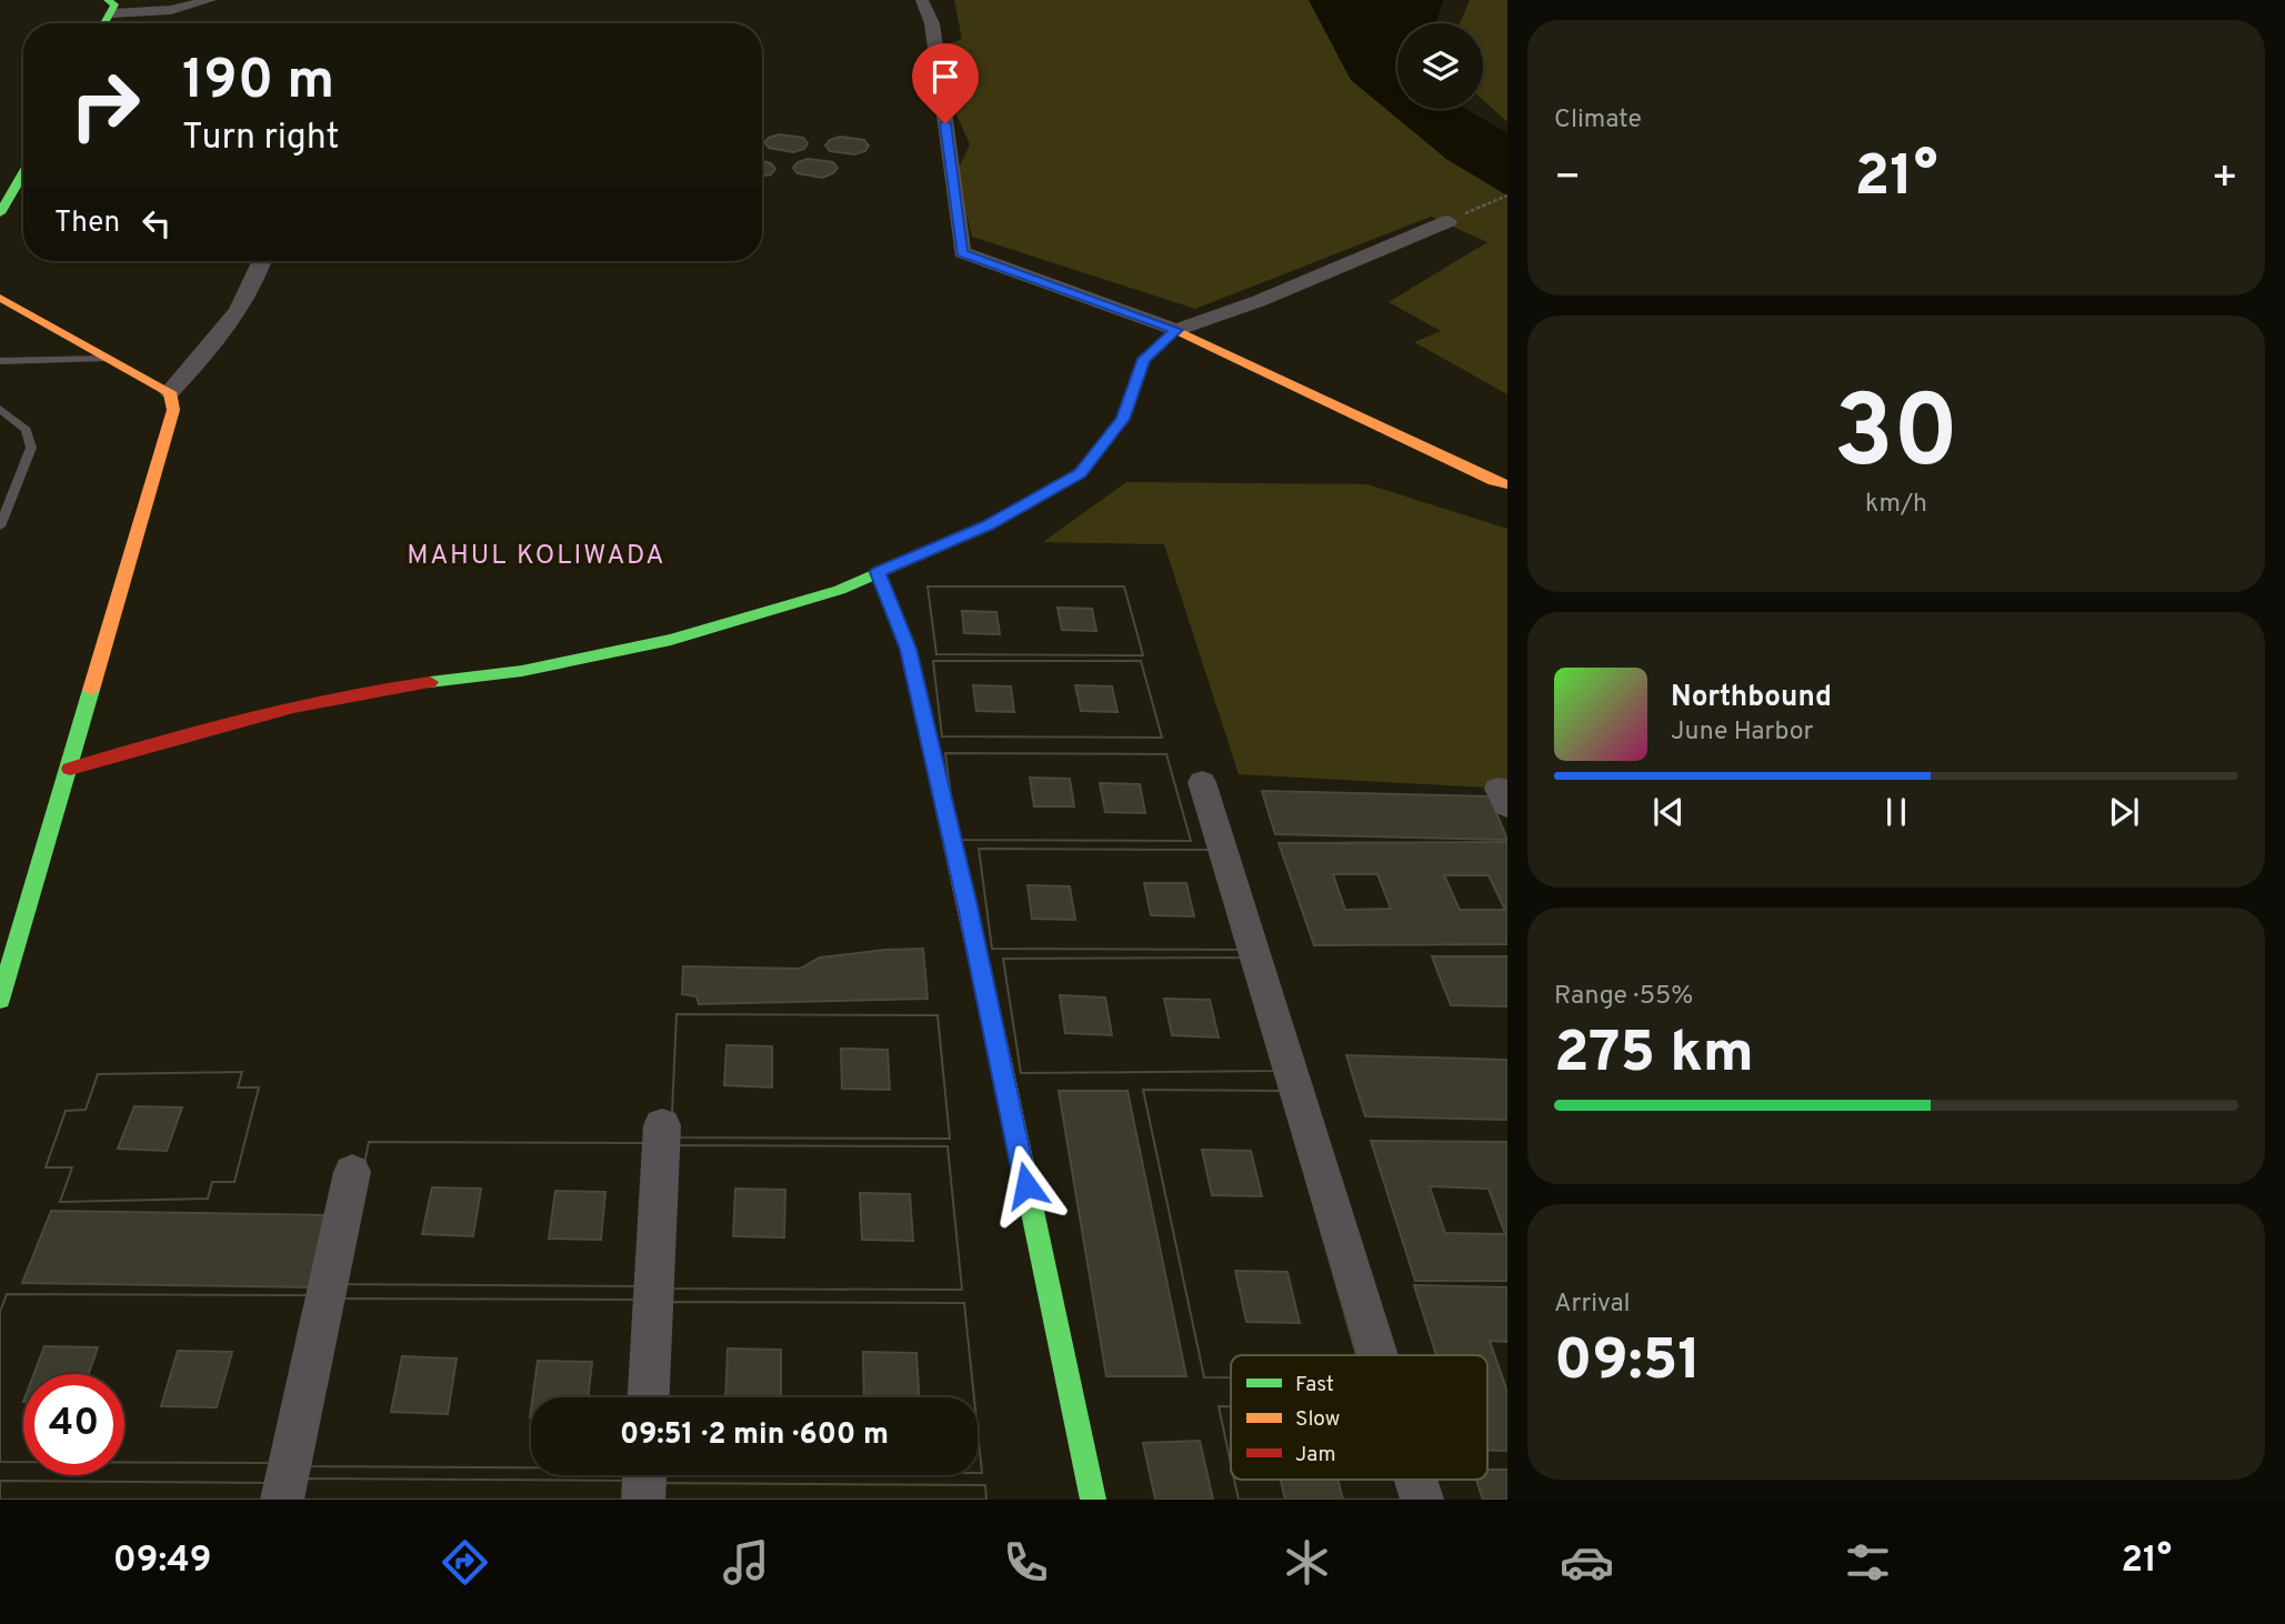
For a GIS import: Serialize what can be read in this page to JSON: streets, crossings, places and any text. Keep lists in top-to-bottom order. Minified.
{"districts":["MAHUL KOLIWADA"],"legend":["Fast","Slow","Jam"],"page":{"tile":["Climate",["30","km/h"],["Range · 55%","275 km"],["Arrival","09:51"]],"turn":["190 m","Turn right"],"heat":["−","21°","+"],"then":"Then","song":["Northbound","June Harbor"],"limit":"40","trip":"09:51 · 2 min · 600 m","tabs":["09:49","21°"]}}
